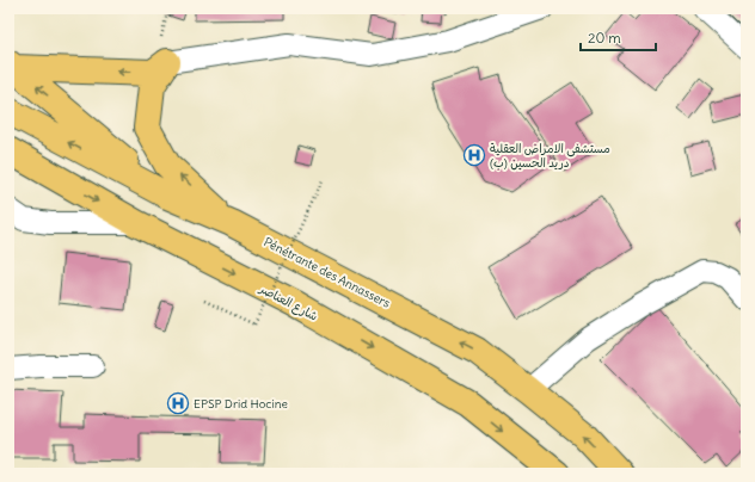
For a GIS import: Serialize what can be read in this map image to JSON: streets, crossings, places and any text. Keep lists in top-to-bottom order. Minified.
{"streets":{"highway":["Pénétrante des Annassers","شارع العناصر"]},"one_way":["Pénétrante des Annassers","شارع العناصر"],"places":{"hospital":["مستشفى الامراض العقلية دريد الحسين (ب)","EPSP Drid Hocine"]},"scale_bar":"20 m"}
